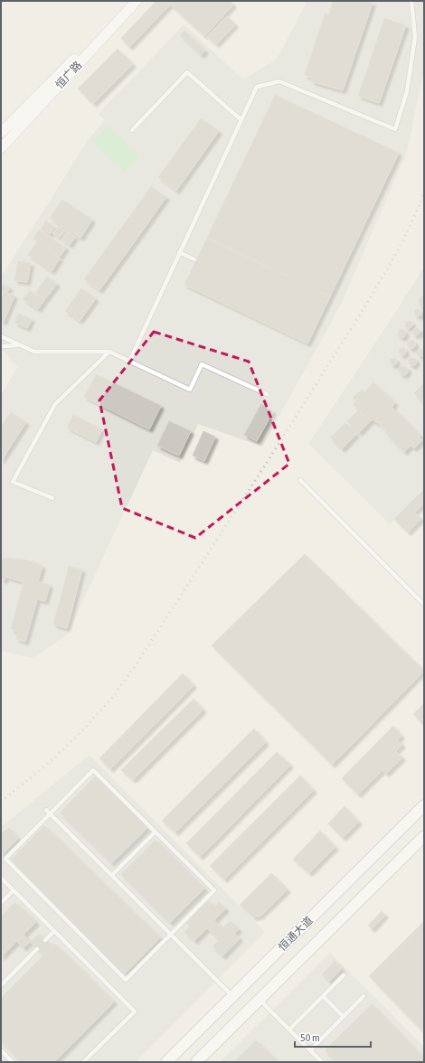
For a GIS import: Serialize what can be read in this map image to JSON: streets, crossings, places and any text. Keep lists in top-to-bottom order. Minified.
{"streets":{"main road":["恒通大道"],"street":["恒广路"]},"scale_bar":"50 m"}
